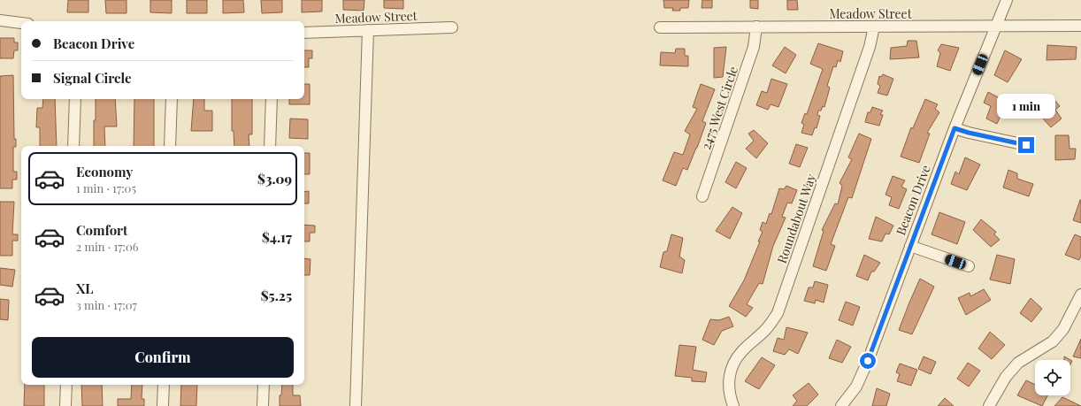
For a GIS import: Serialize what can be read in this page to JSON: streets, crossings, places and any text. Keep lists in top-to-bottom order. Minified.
{"streets":{"street":["Meadow Street","2475 West Circle","Beacon Drive","Roundabout Way"]},"crossings":[["Meadow Street","2475 West Circle"],["Meadow Street","Beacon Drive"],["Meadow Street","Roundabout Way"]],"page":{"banner":["Beacon Drive","Signal Circle"],"bubble":"1 min","list":[{"name":"Economy","note":"1 min · 17:05","value":"$3.09"},{"name":"Comfort","note":"2 min · 17:06","value":"$4.17"},{"name":"XL","note":"3 min · 17:07","value":"$5.25"}],"buttons":"Confirm"}}
